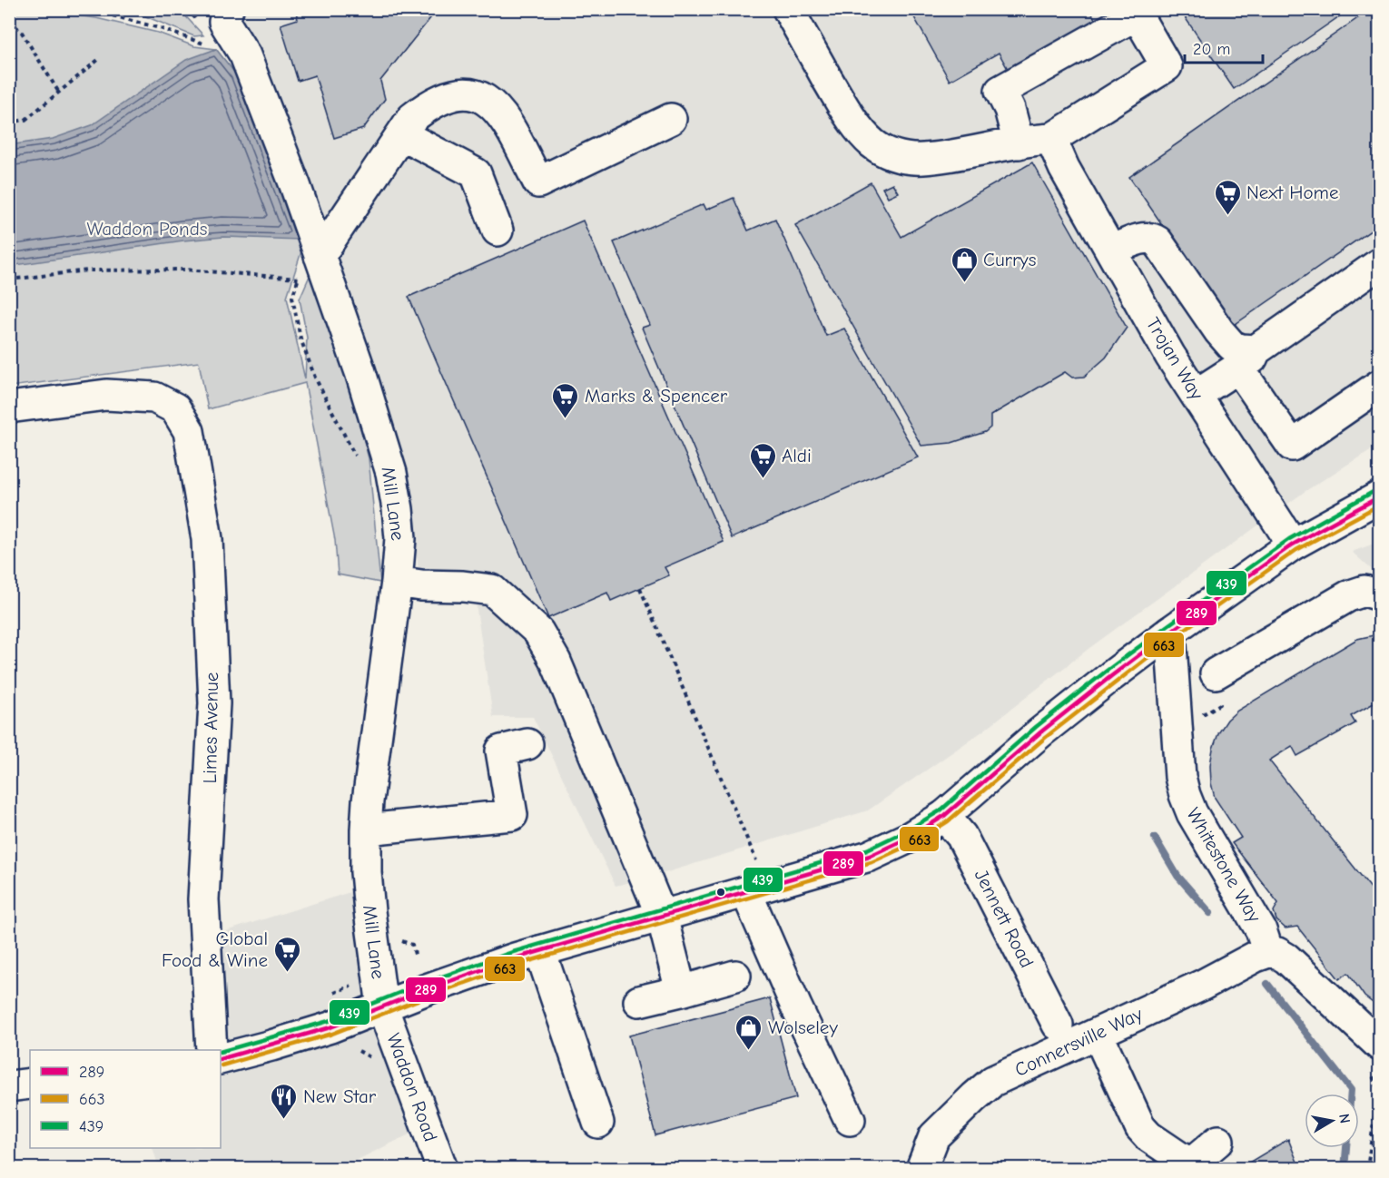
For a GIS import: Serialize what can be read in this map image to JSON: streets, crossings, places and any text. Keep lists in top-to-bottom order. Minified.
{"streets":{"main road":["Trojan Way","Mill Lane","Limes Avenue","Whitestone Way","Jennett Road","Connersville Way","Waddon Road"]},"crossings":[["Mill Lane","Waddon Road"],["Whitestone Way","Connersville Way"]],"parks":["Waddon Ponds"],"places":{"supermarket":["Next Home","Marks & Spencer","Aldi","Global Food & Wine"],"shop":["Currys","Wolseley"],"restaurant":["New Star"]},"lines":["transit line 439","transit line 289","transit line 663"],"legend":["289","663","439"],"scale_bar":"20 m","north":"right"}
